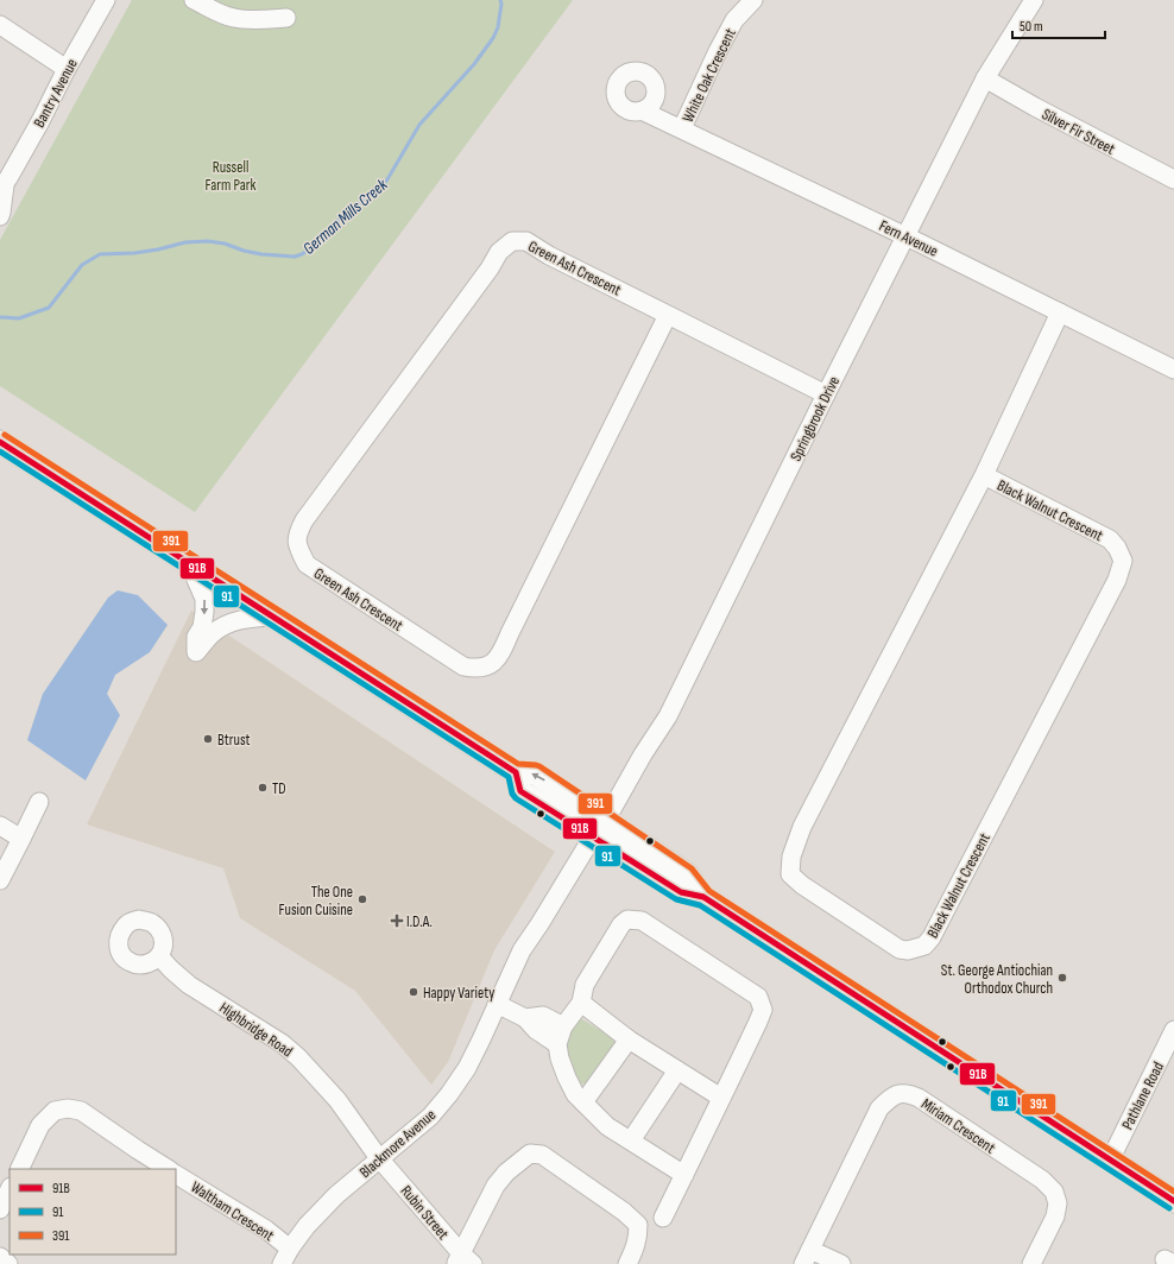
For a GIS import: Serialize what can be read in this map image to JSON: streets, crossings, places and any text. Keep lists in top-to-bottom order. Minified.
{"streets":{"street":["White Oak Crescent","Bantry Avenue","Silver Fir Street","Fern Avenue","Green Ash Crescent","Springbrook Drive","Black Walnut Crescent","Highbridge Road","Pathlane Road","Miriam Crescent","Blackmore Avenue","Waltham Crescent","Rubin Street"]},"crossings":[["White Oak Crescent","Fern Avenue"],["Silver Fir Street","Springbrook Drive"],["Fern Avenue","Springbrook Drive"],["Fern Avenue","Black Walnut Crescent"],["Green Ash Crescent","Springbrook Drive"],["Springbrook Drive","Blackmore Avenue"],["Highbridge Road","Blackmore Avenue"],["Highbridge Road","Rubin Street"],["Blackmore Avenue","Waltham Crescent"],["Blackmore Avenue","Rubin Street"]],"water":["German Mills Creek"],"parks":["Russell Farm Park"],"places":{"other":["Btrust","TD","The One Fusion Cuisine","St. George Antiochian Orthodox Church","Happy Variety"],"health":["I.D.A."]},"lines":["transit line 391","transit line 91B","transit line 91"],"legend":["91B","91","391"],"scale_bar":"50 m"}
